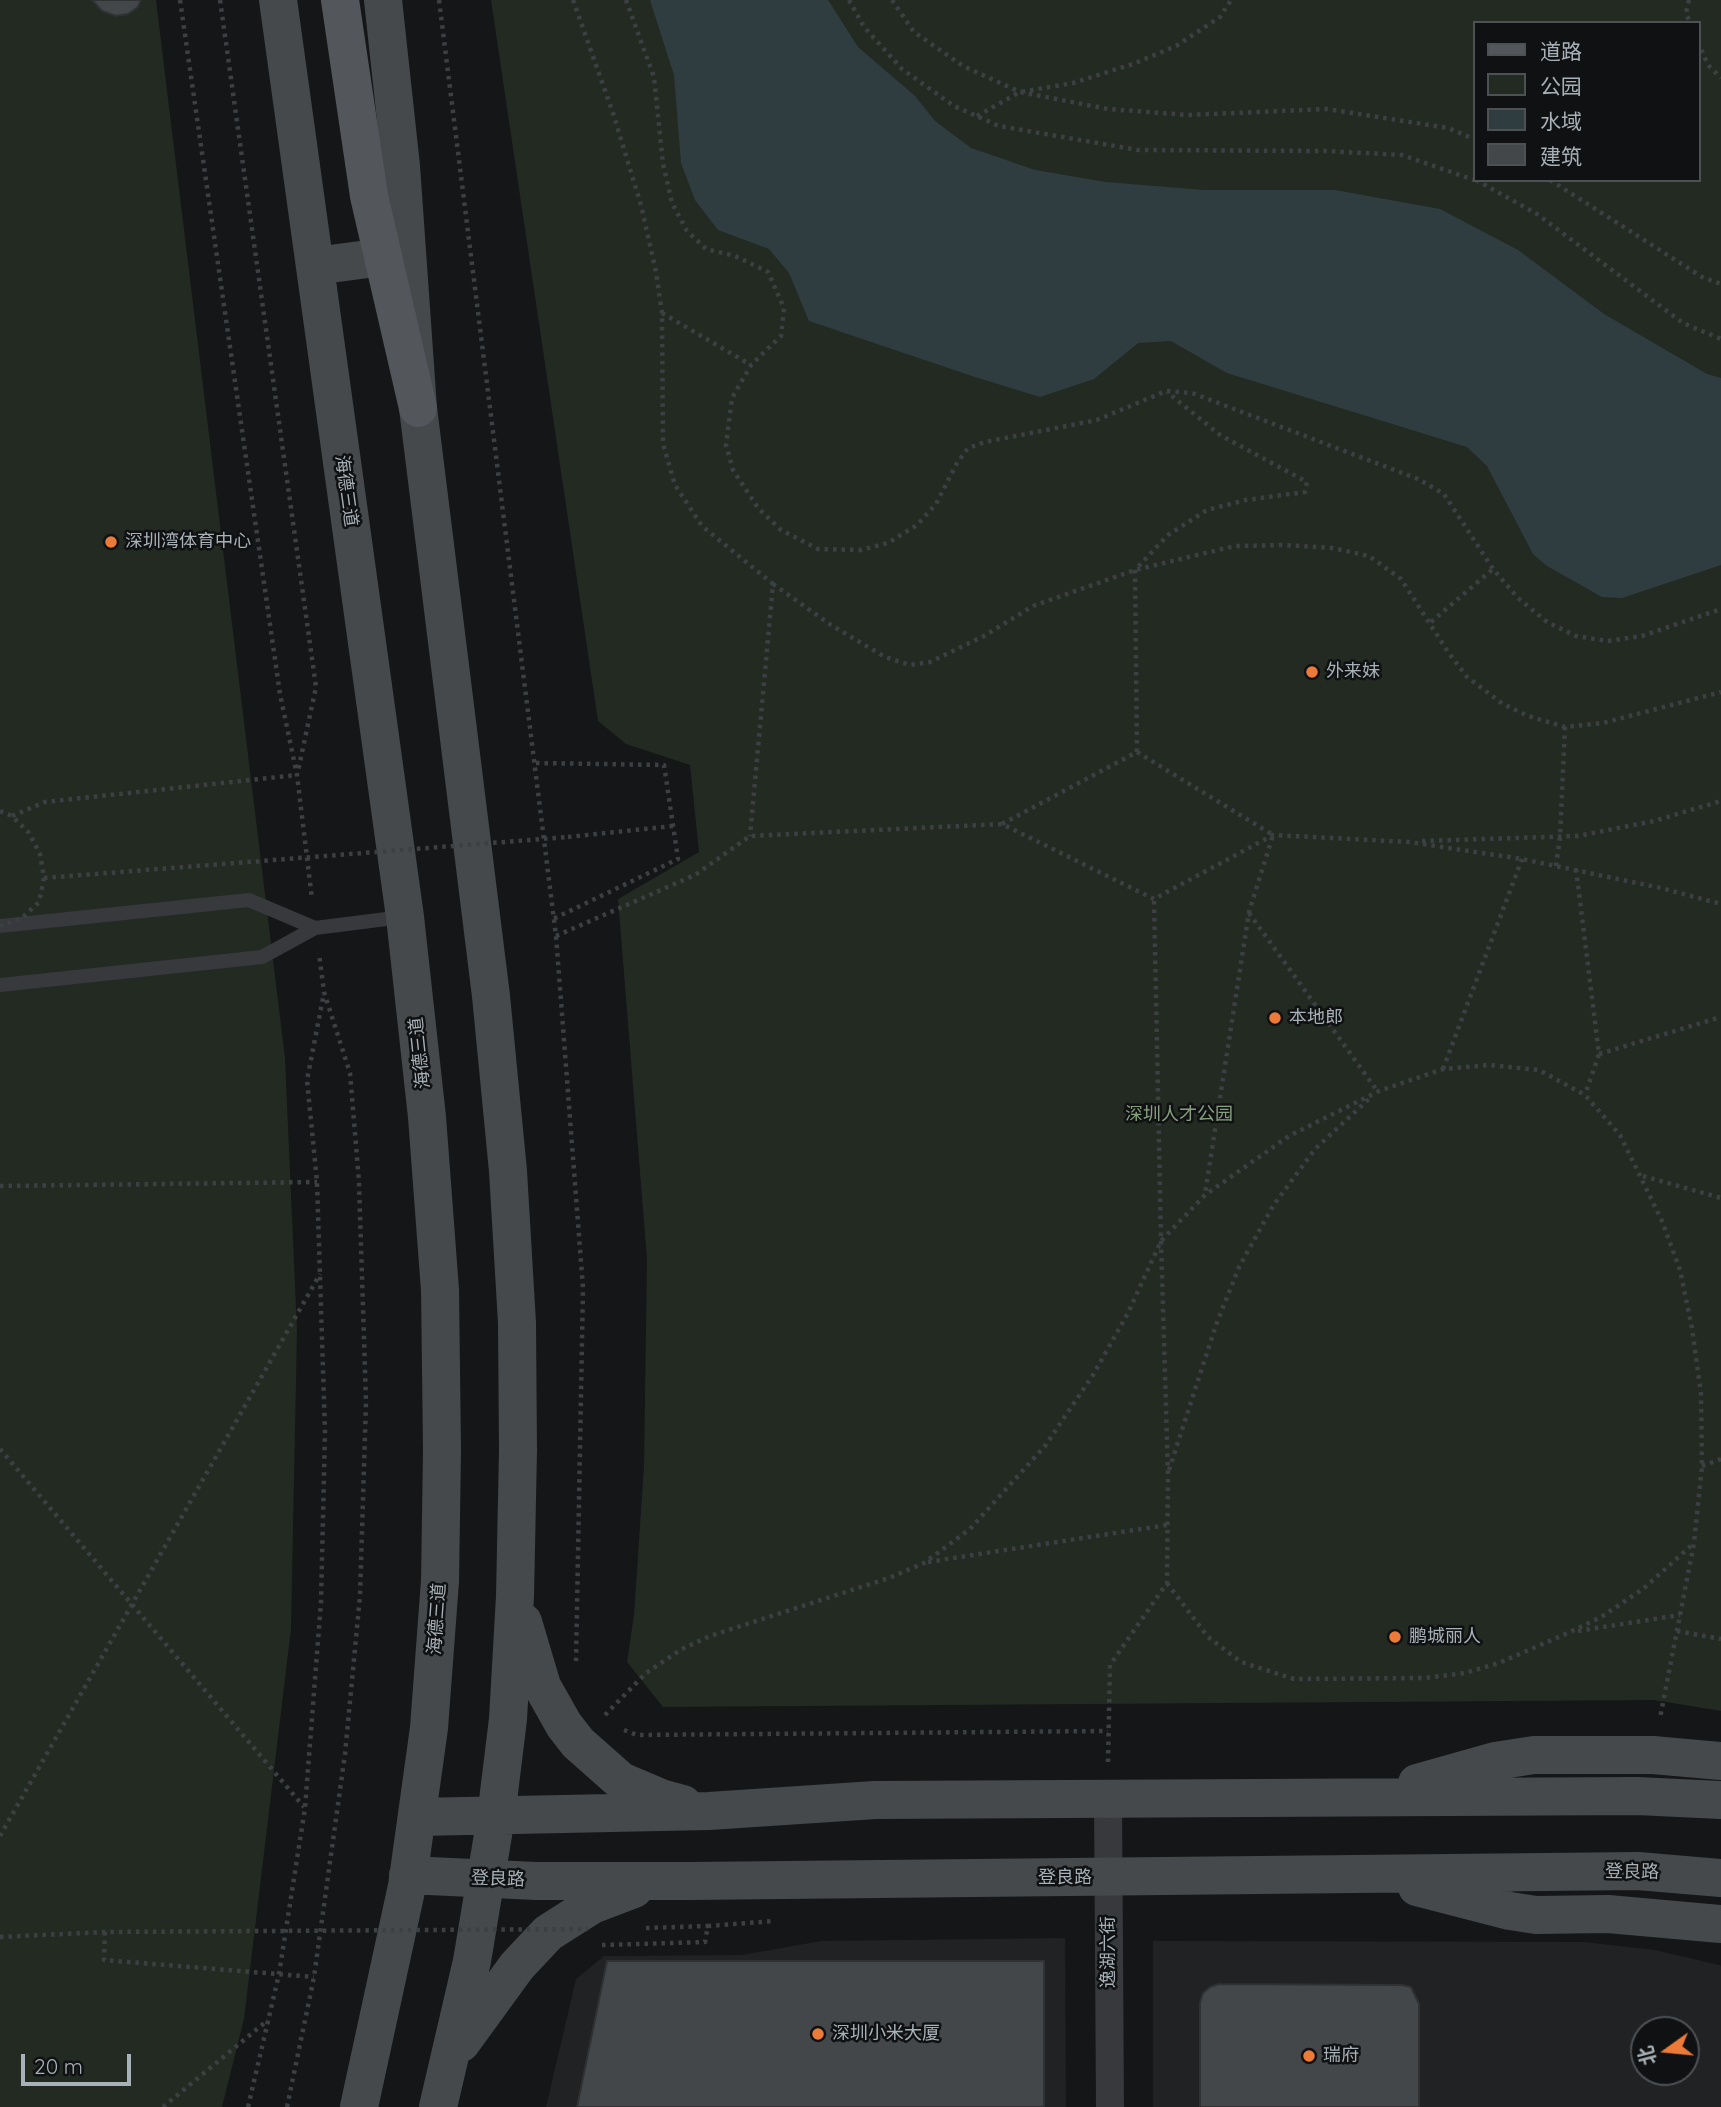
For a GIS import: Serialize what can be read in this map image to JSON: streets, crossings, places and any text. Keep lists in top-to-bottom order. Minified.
{"streets":{"main road":["海德三道","登良路"],"street":["逸湖六街"]},"crossings":[["海德三道","登良路"],["登良路","逸湖六街"]],"parks":["深圳人才公园"],"places":["深圳湾体育中心","外来妹","本地郎","鹏城丽人","深圳小米大厦","瑞府"],"legend":["道路","公园","水域","建筑"],"scale_bar":"20 m","north":"left"}
